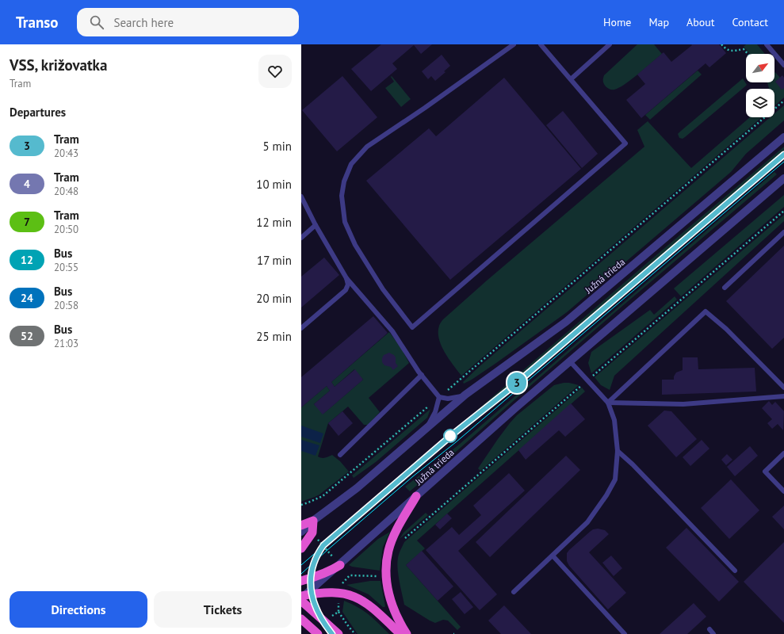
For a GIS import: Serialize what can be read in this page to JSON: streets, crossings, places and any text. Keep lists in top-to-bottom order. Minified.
{"streets":{"street":["Južná trieda"]},"lines":["tram line 3"],"north":"top right","page":{"header":"Transo","search":"Search here","nav":["Home","Map","About","Contact"],"heading":[["VSS, križovatka","Tram"],"Departures"],"on_map":"3","list":[{"mark":"3","name":"Tram","note":"20:43","value":"5 min"},{"mark":"4","name":"Tram","note":"20:48","value":"10 min"},{"mark":"7","name":"Tram","note":"20:50","value":"12 min"},{"mark":"12","name":"Bus","note":"20:55","value":"17 min"},{"mark":"24","name":"Bus","note":"20:58","value":"20 min"},{"mark":"52","name":"Bus","note":"21:03","value":"25 min"}],"buttons":["Directions","Tickets"]}}
